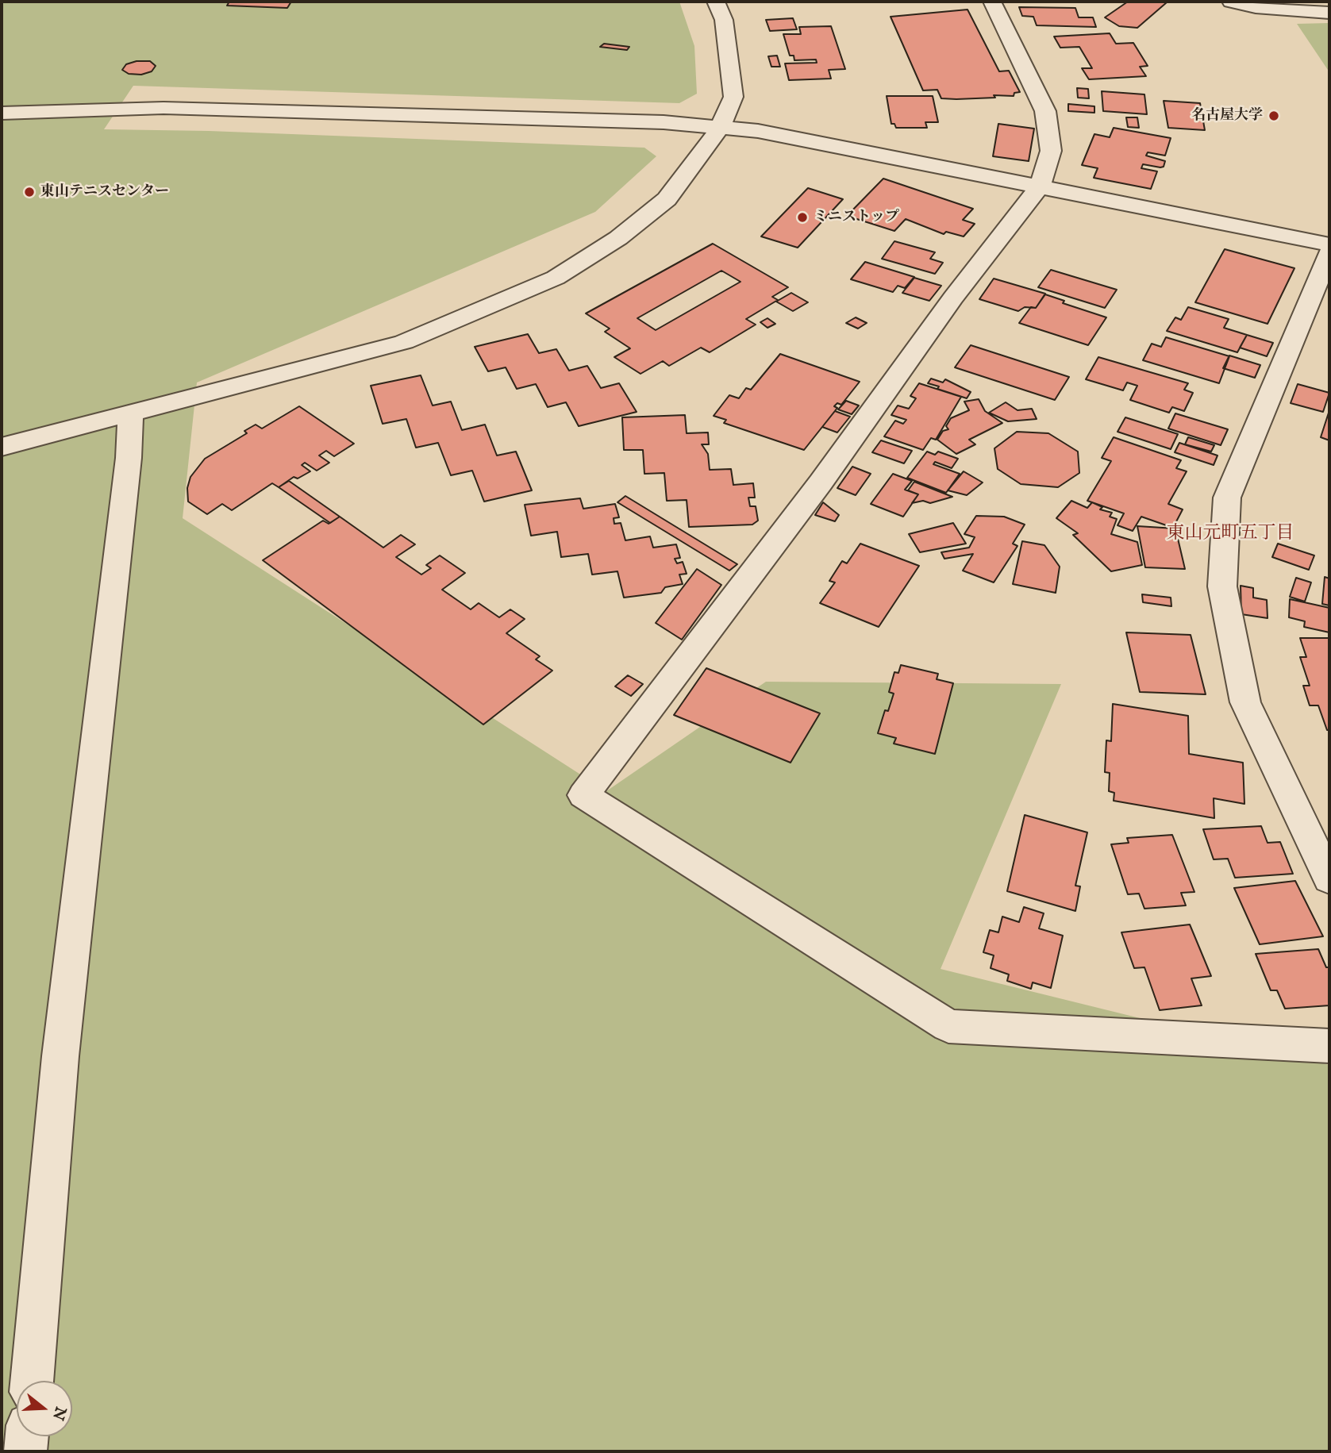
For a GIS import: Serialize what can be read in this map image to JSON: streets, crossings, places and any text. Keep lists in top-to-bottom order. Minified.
{"districts":["東山元町五丁目"],"places":["名古屋大学","東山テニスセンター","ミニストップ"],"north":"right"}
